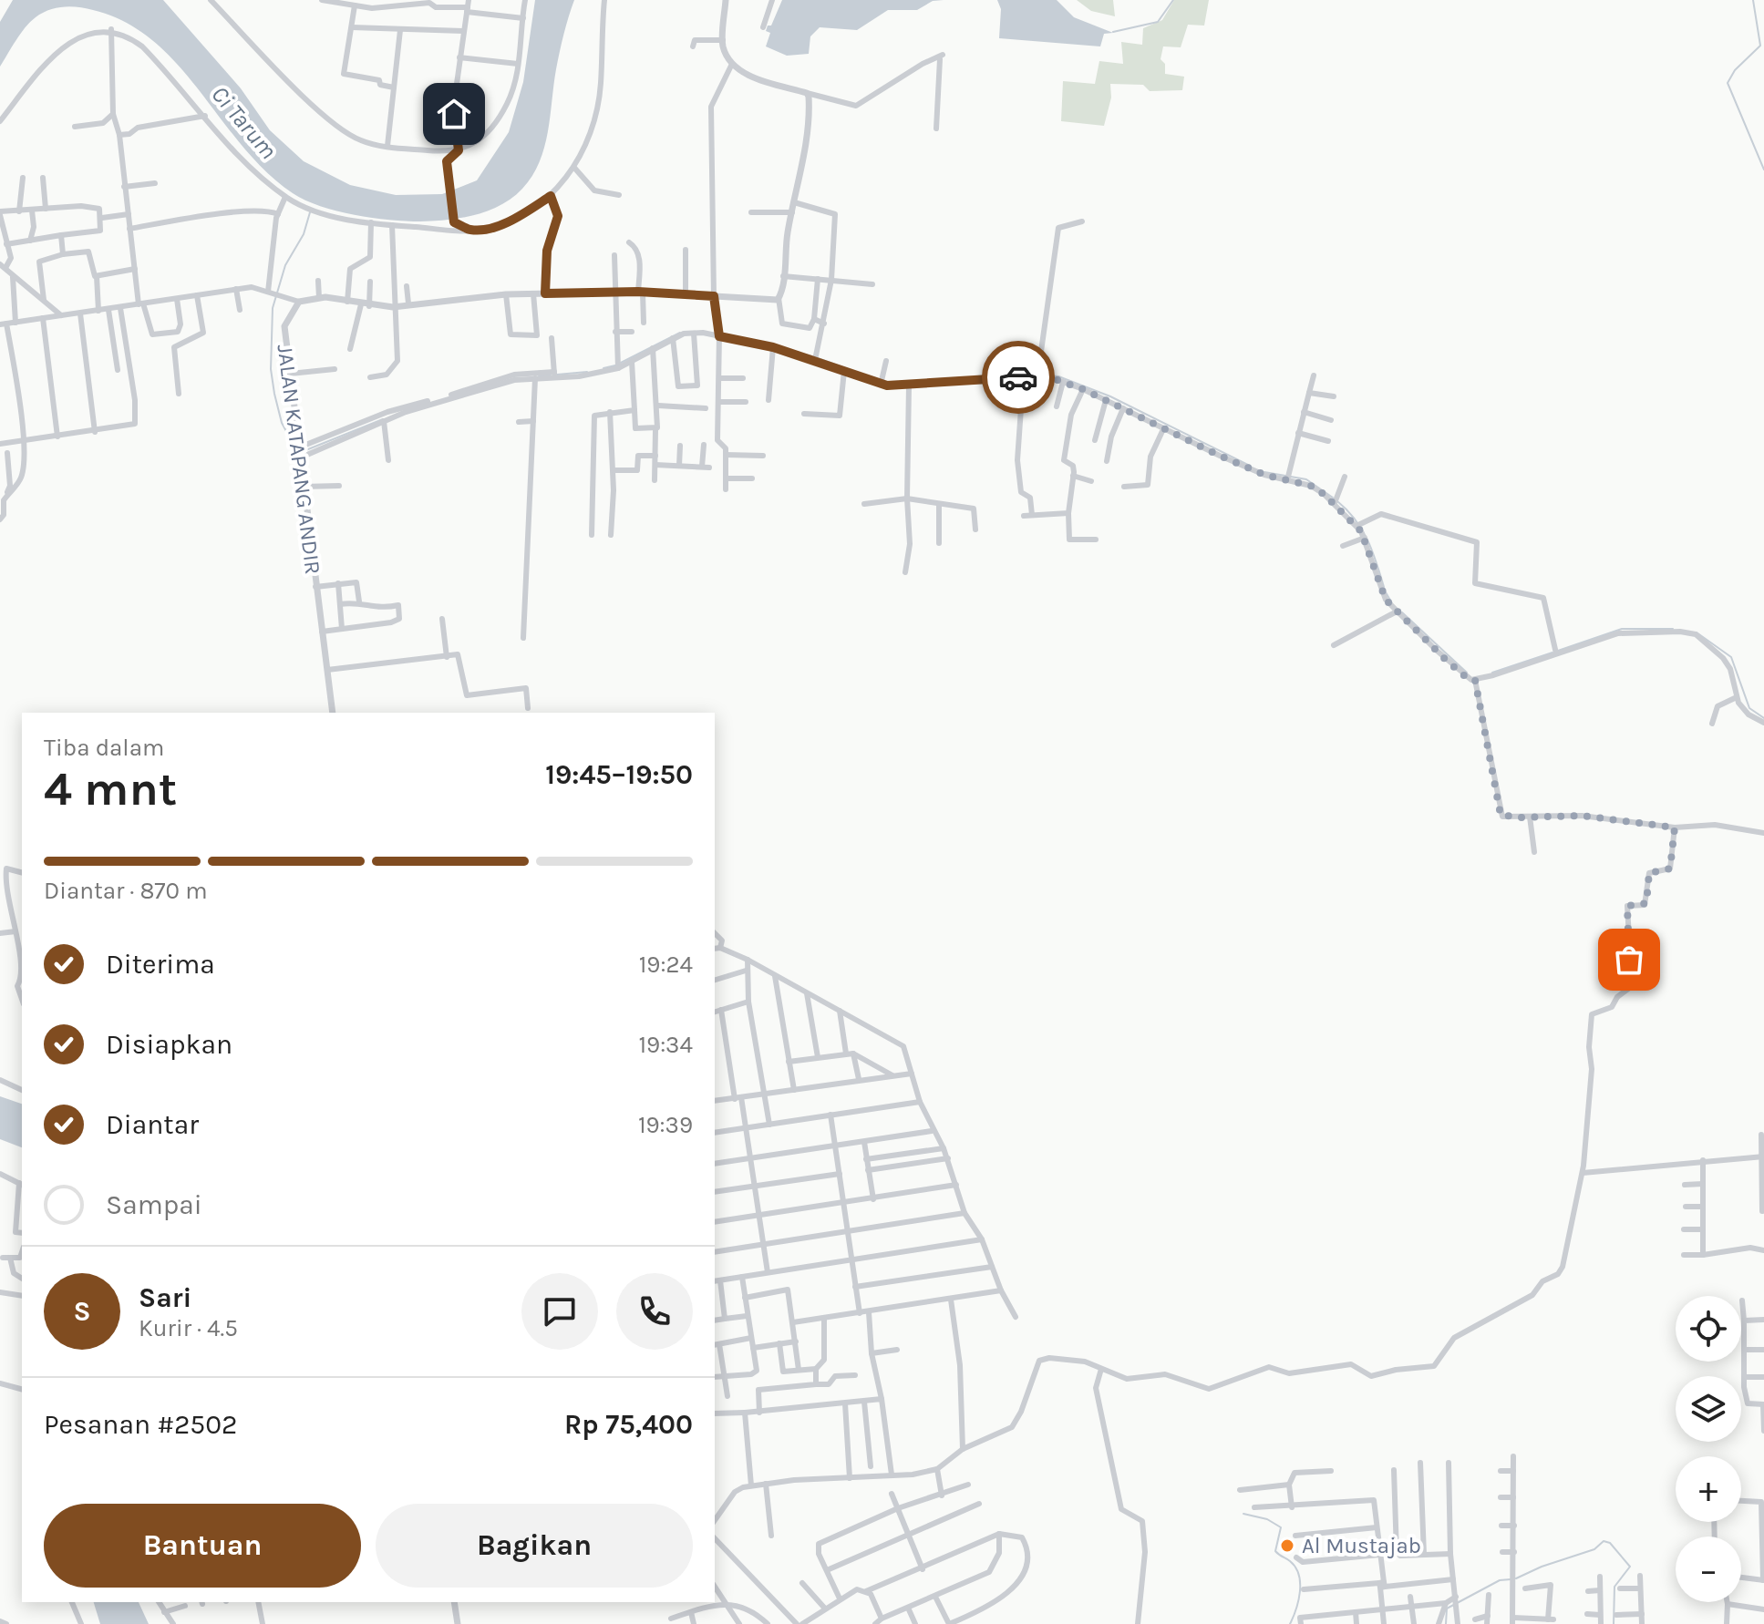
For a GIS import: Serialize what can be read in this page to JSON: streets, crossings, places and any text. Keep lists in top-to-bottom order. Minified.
{"streets":{"street":["JALAN KATAPANG ANDIR"]},"water":["Ci Tarum"],"places":["Al Mustajab"],"page":{"heading":["4 mnt","Tiba dalam","19:45–19:50"],"panel":["Sari","Kurir · 4.5","Pesanan #2502","Rp 75,400"],"bar":"Diantar · 870 m","list":[["Diterima","19:24"],["Disiapkan","19:34"],["Diantar","19:39"],"Sampai"],"round":"S","map_buttons":["+","−"],"buttons":["Bantuan","Bagikan"]}}
